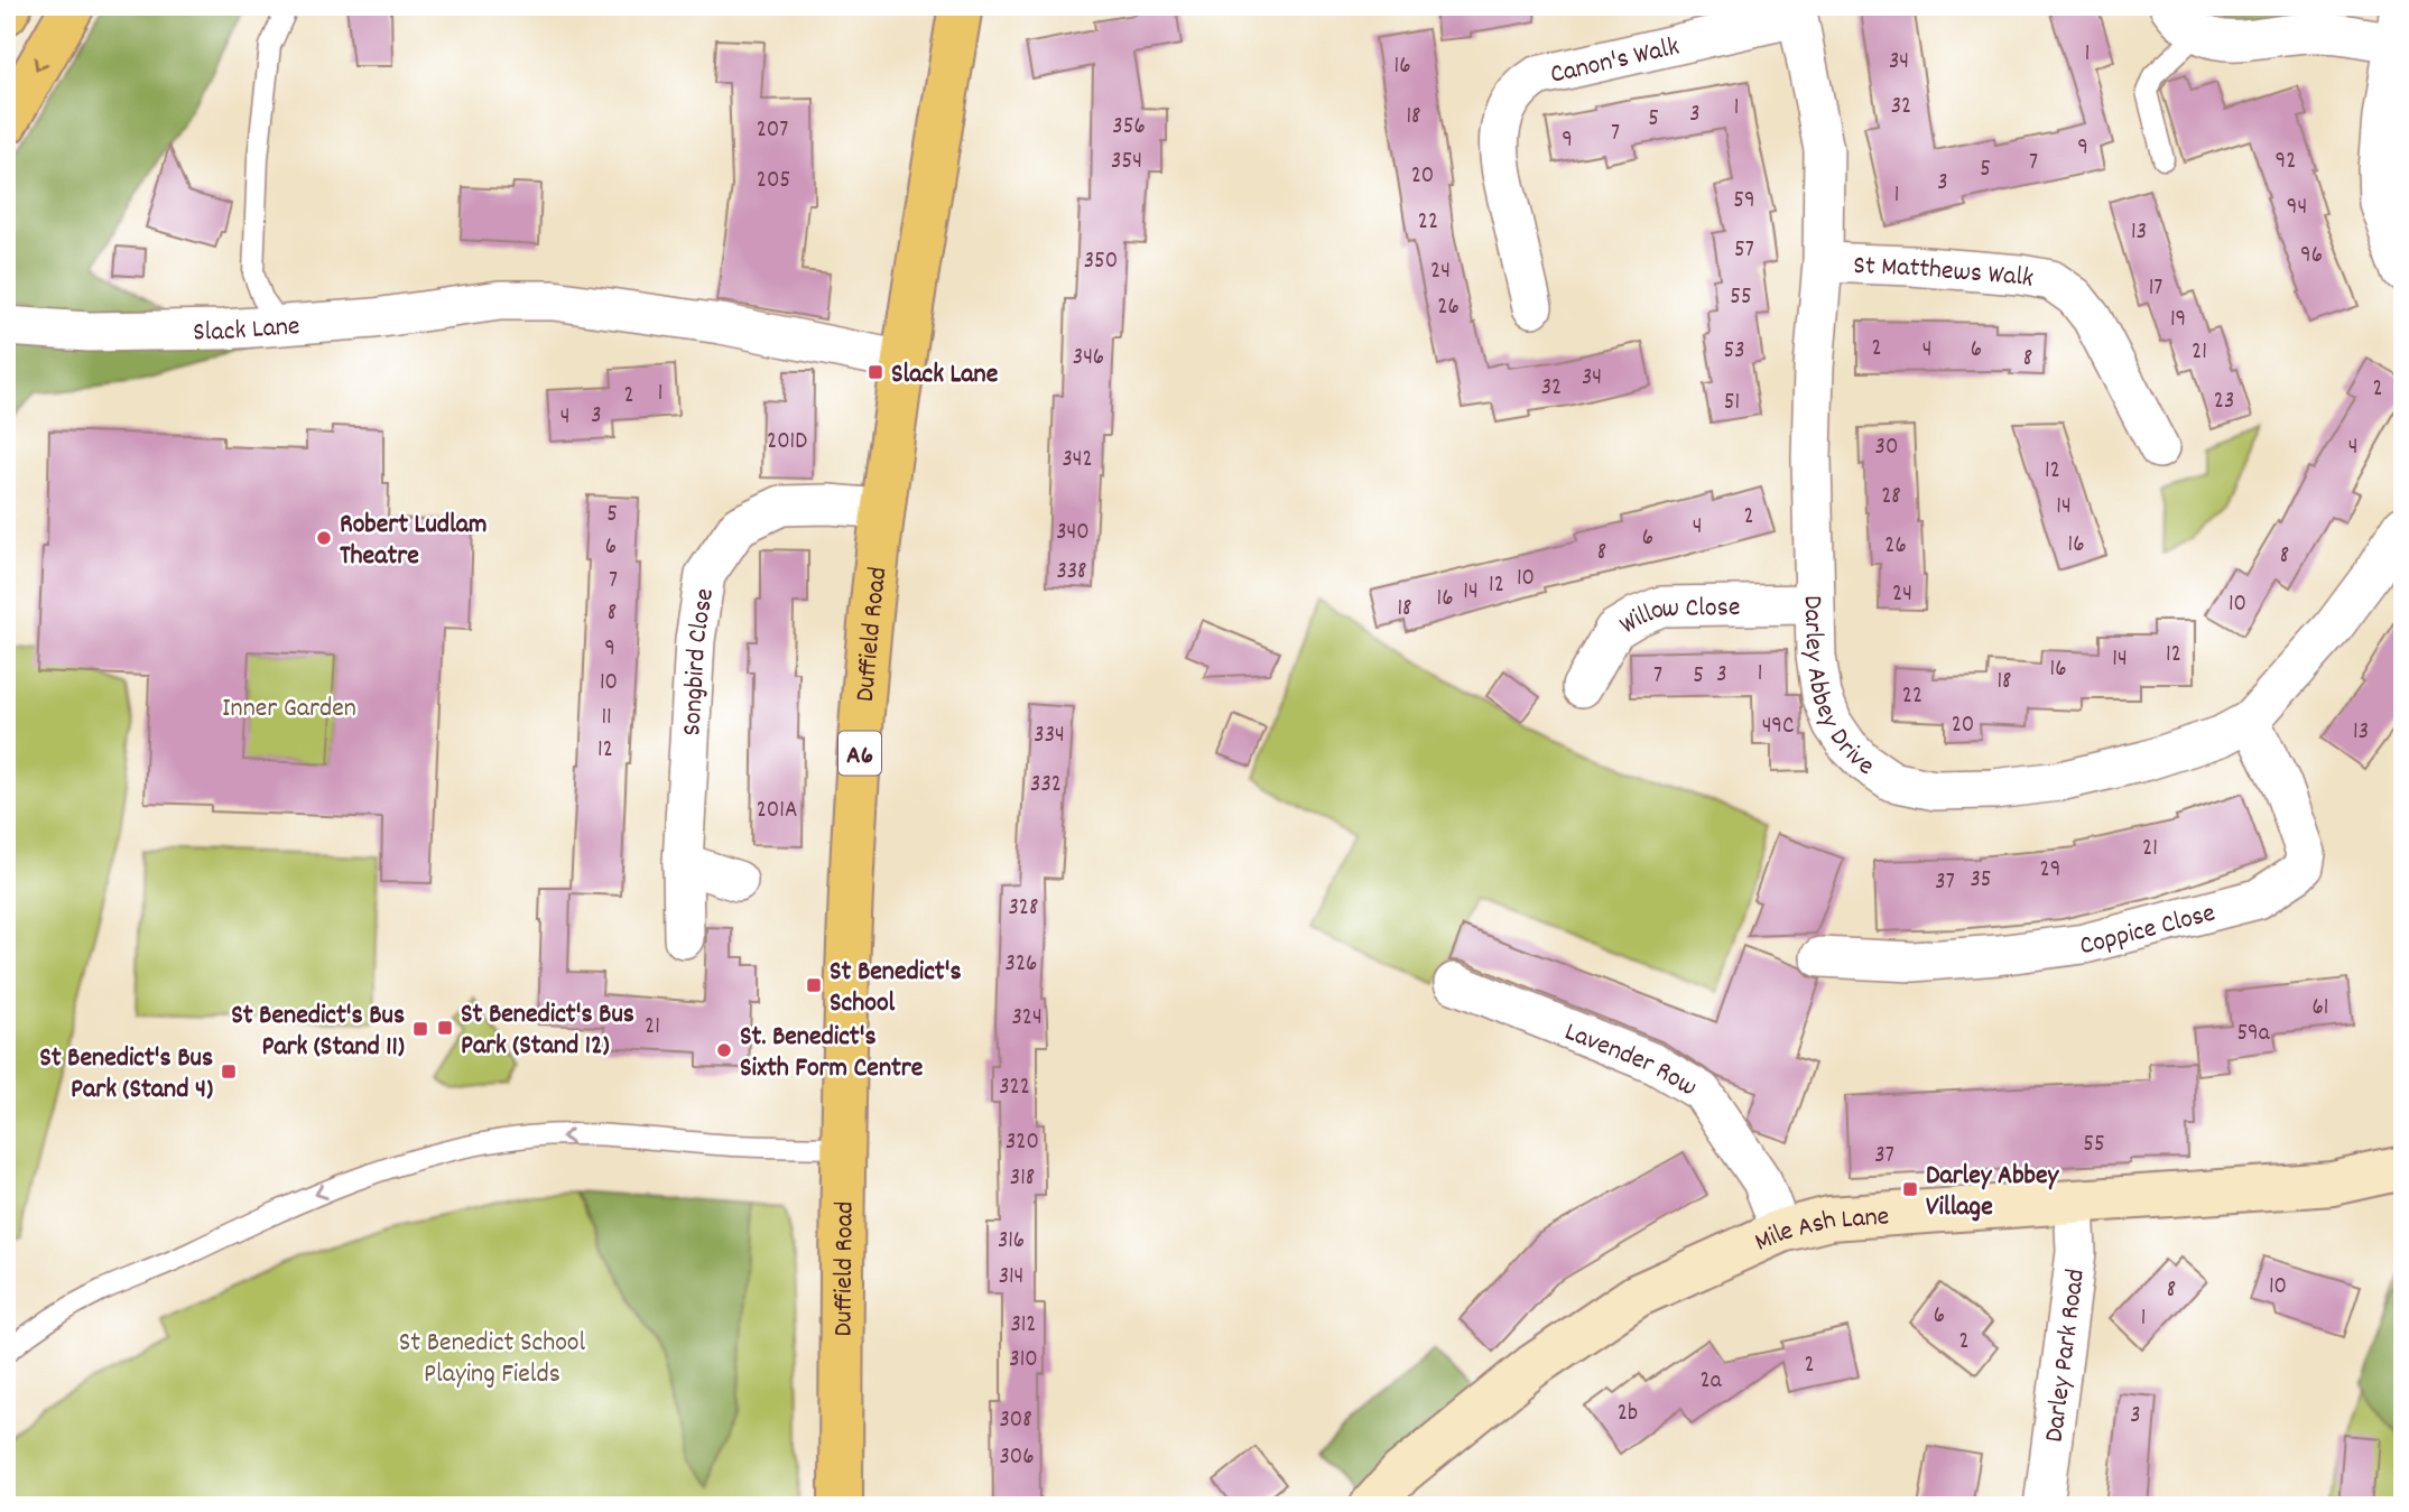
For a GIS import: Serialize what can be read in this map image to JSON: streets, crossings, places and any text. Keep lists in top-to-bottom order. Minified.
{"streets":{"main road":["Duffield Road","A6"],"street":["Canon's Walk","St Matthews Walk","Slack Lane","Willow Close","Songbird Close","Darley Abbey Drive","Coppice Close","Lavender Row","Mile Ash Lane","Darley Park Road"]},"crossings":[["Canon's Walk","Darley Abbey Drive"],["St Matthews Walk","Darley Abbey Drive"],["Slack Lane","Duffield Road"],["Willow Close","Darley Abbey Drive"],["Duffield Road","Songbird Close"],["Darley Abbey Drive","Coppice Close"],["Lavender Row","Mile Ash Lane"],["Mile Ash Lane","Darley Park Road"]],"parks":["Inner Garden","St Benedict School Playing Fields"],"places":{"transit":["Slack Lane","St Benedict's School","St Benedict's Bus Park (Stand 12)","St Benedict's Bus Park (Stand 11)","St Benedict's Bus Park (Stand 4)","Darley Abbey Village"],"other":["Robert Ludlam Theatre","St. Benedict's Sixth Form Centre"]},"house_numbers":["1","34","16","32","1","3","18","5","356","207","7","9","9","354","92","7","5","20","205","3","1","59","94","22","13","57","96","350","24","17","55","26","19","2","4","6","53","21","346","8","34","32","2","1","2","23","51","3","4","201D","30","4","342","12","28","14","5","2","4","340","6","16","26","6","8","8","338","10","7","12","14","24","16","10","18","8","9","12","14","16","1","3","7","5","18","10","22","11","20","49C","13","334","12","332","201A","21","29","35","37","328","326","61","324","21","59a","322","320","55","37","318","316","314","10","8","6","1","312","2","310","2","2a","2b","3","308","306"]}
